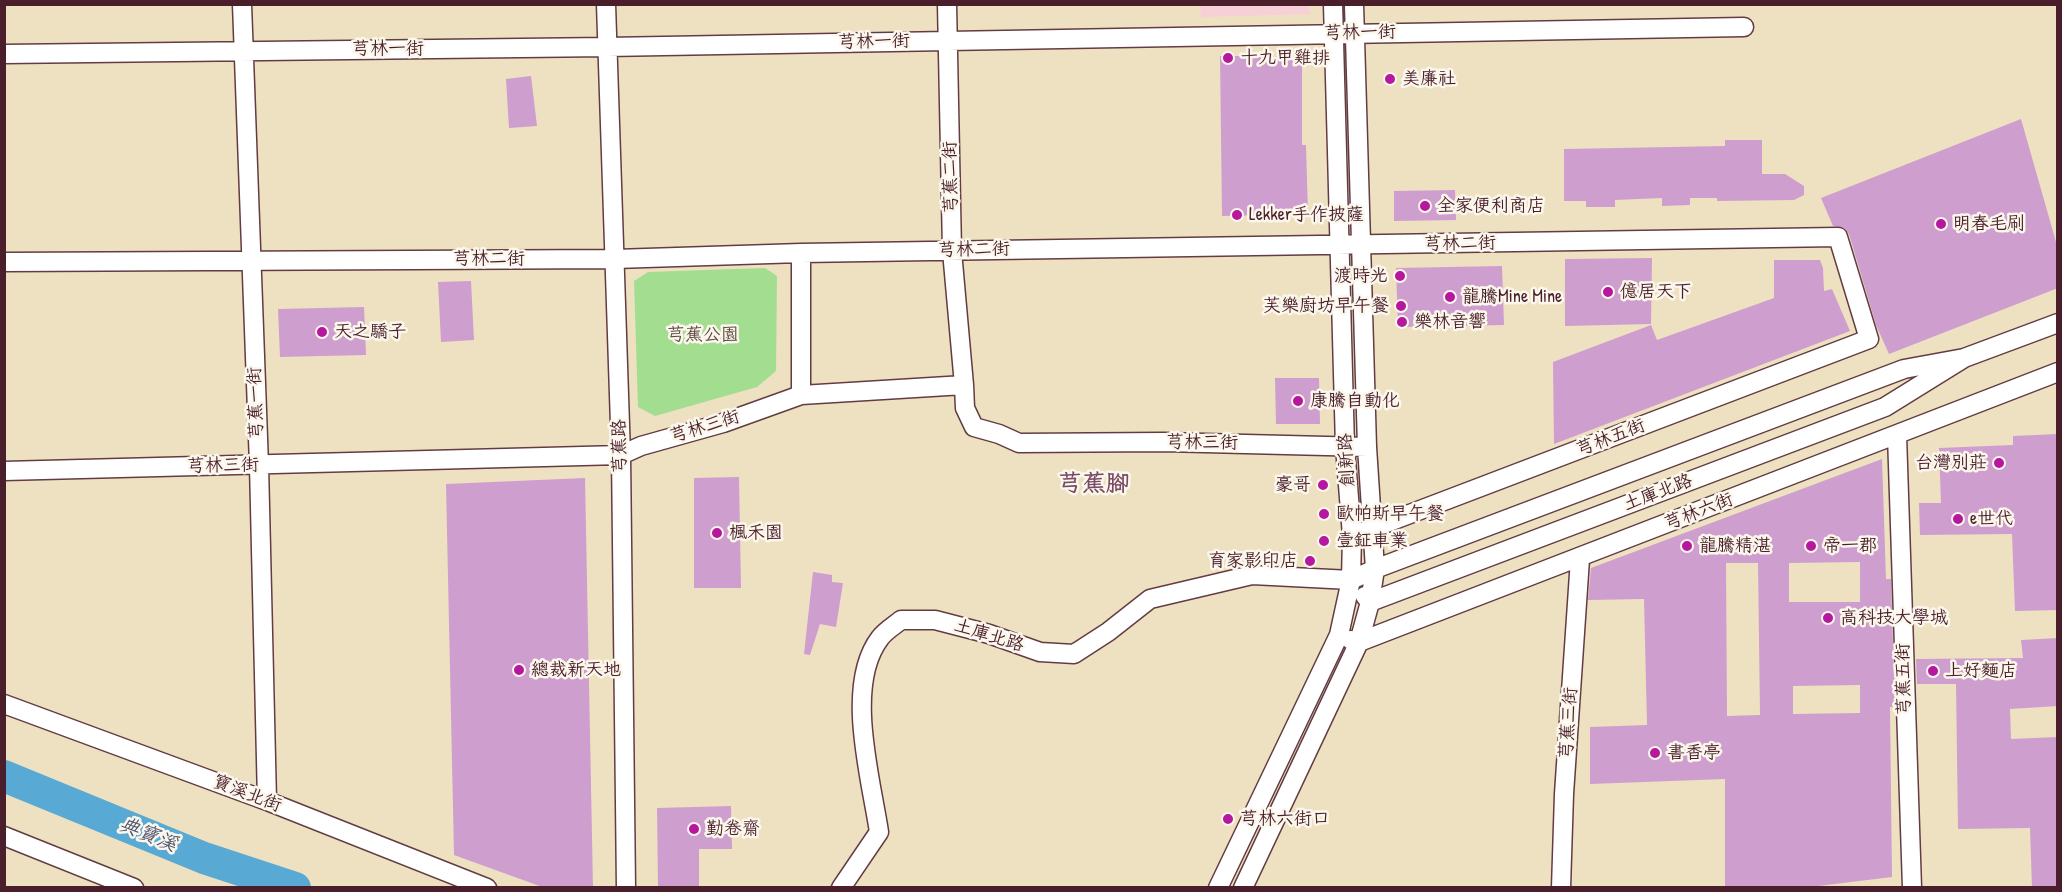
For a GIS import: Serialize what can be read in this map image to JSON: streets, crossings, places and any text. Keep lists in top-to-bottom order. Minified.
{"streets":{"street":["芎林一街","芎蕉二街","芎林二街","芎蕉一街","芎林三街","芎林五街","芎蕉路","創新路","土庫北路","芎林六街","芎蕉五街","芎蕉三街","寶溪北街"]},"crossings":[["芎林一街","芎蕉二街"],["芎林一街","芎蕉一街"],["芎林一街","芎蕉路"],["芎林一街","創新路"],["芎蕉二街","芎林二街"],["芎蕉二街","芎林三街"],["芎林二街","芎蕉一街"],["芎林二街","芎林五街"],["芎林二街","芎蕉路"],["芎林二街","創新路"],["芎蕉一街","芎林三街"],["芎蕉一街","寶溪北街"],["芎林三街","芎蕉路"],["芎林三街","創新路"],["芎林五街","創新路"],["創新路","土庫北路"],["創新路","芎林六街"],["芎林六街","芎蕉五街"],["芎林六街","芎蕉三街"]],"districts":["芎蕉腳"],"water":["典寶溪"],"parks":["芎蕉公園"],"places":["十九甲雞排","美廉社","全家便利商店","Lekker手作披薩","明春毛刷","渡時光","億居天下","龍騰Mine Mine","芙樂廚坊早午餐","樂林音響","天之驕子","康騰自動化","台灣別莊","豪哥","歐帕斯早午餐","e世代","楓禾園","壹鉦車業","龍騰精湛","帝一郡","育家影印店","高科技大學城","總裁新天地","上好麵店","書香亭","芎林六街口","勤卷齋"]}
